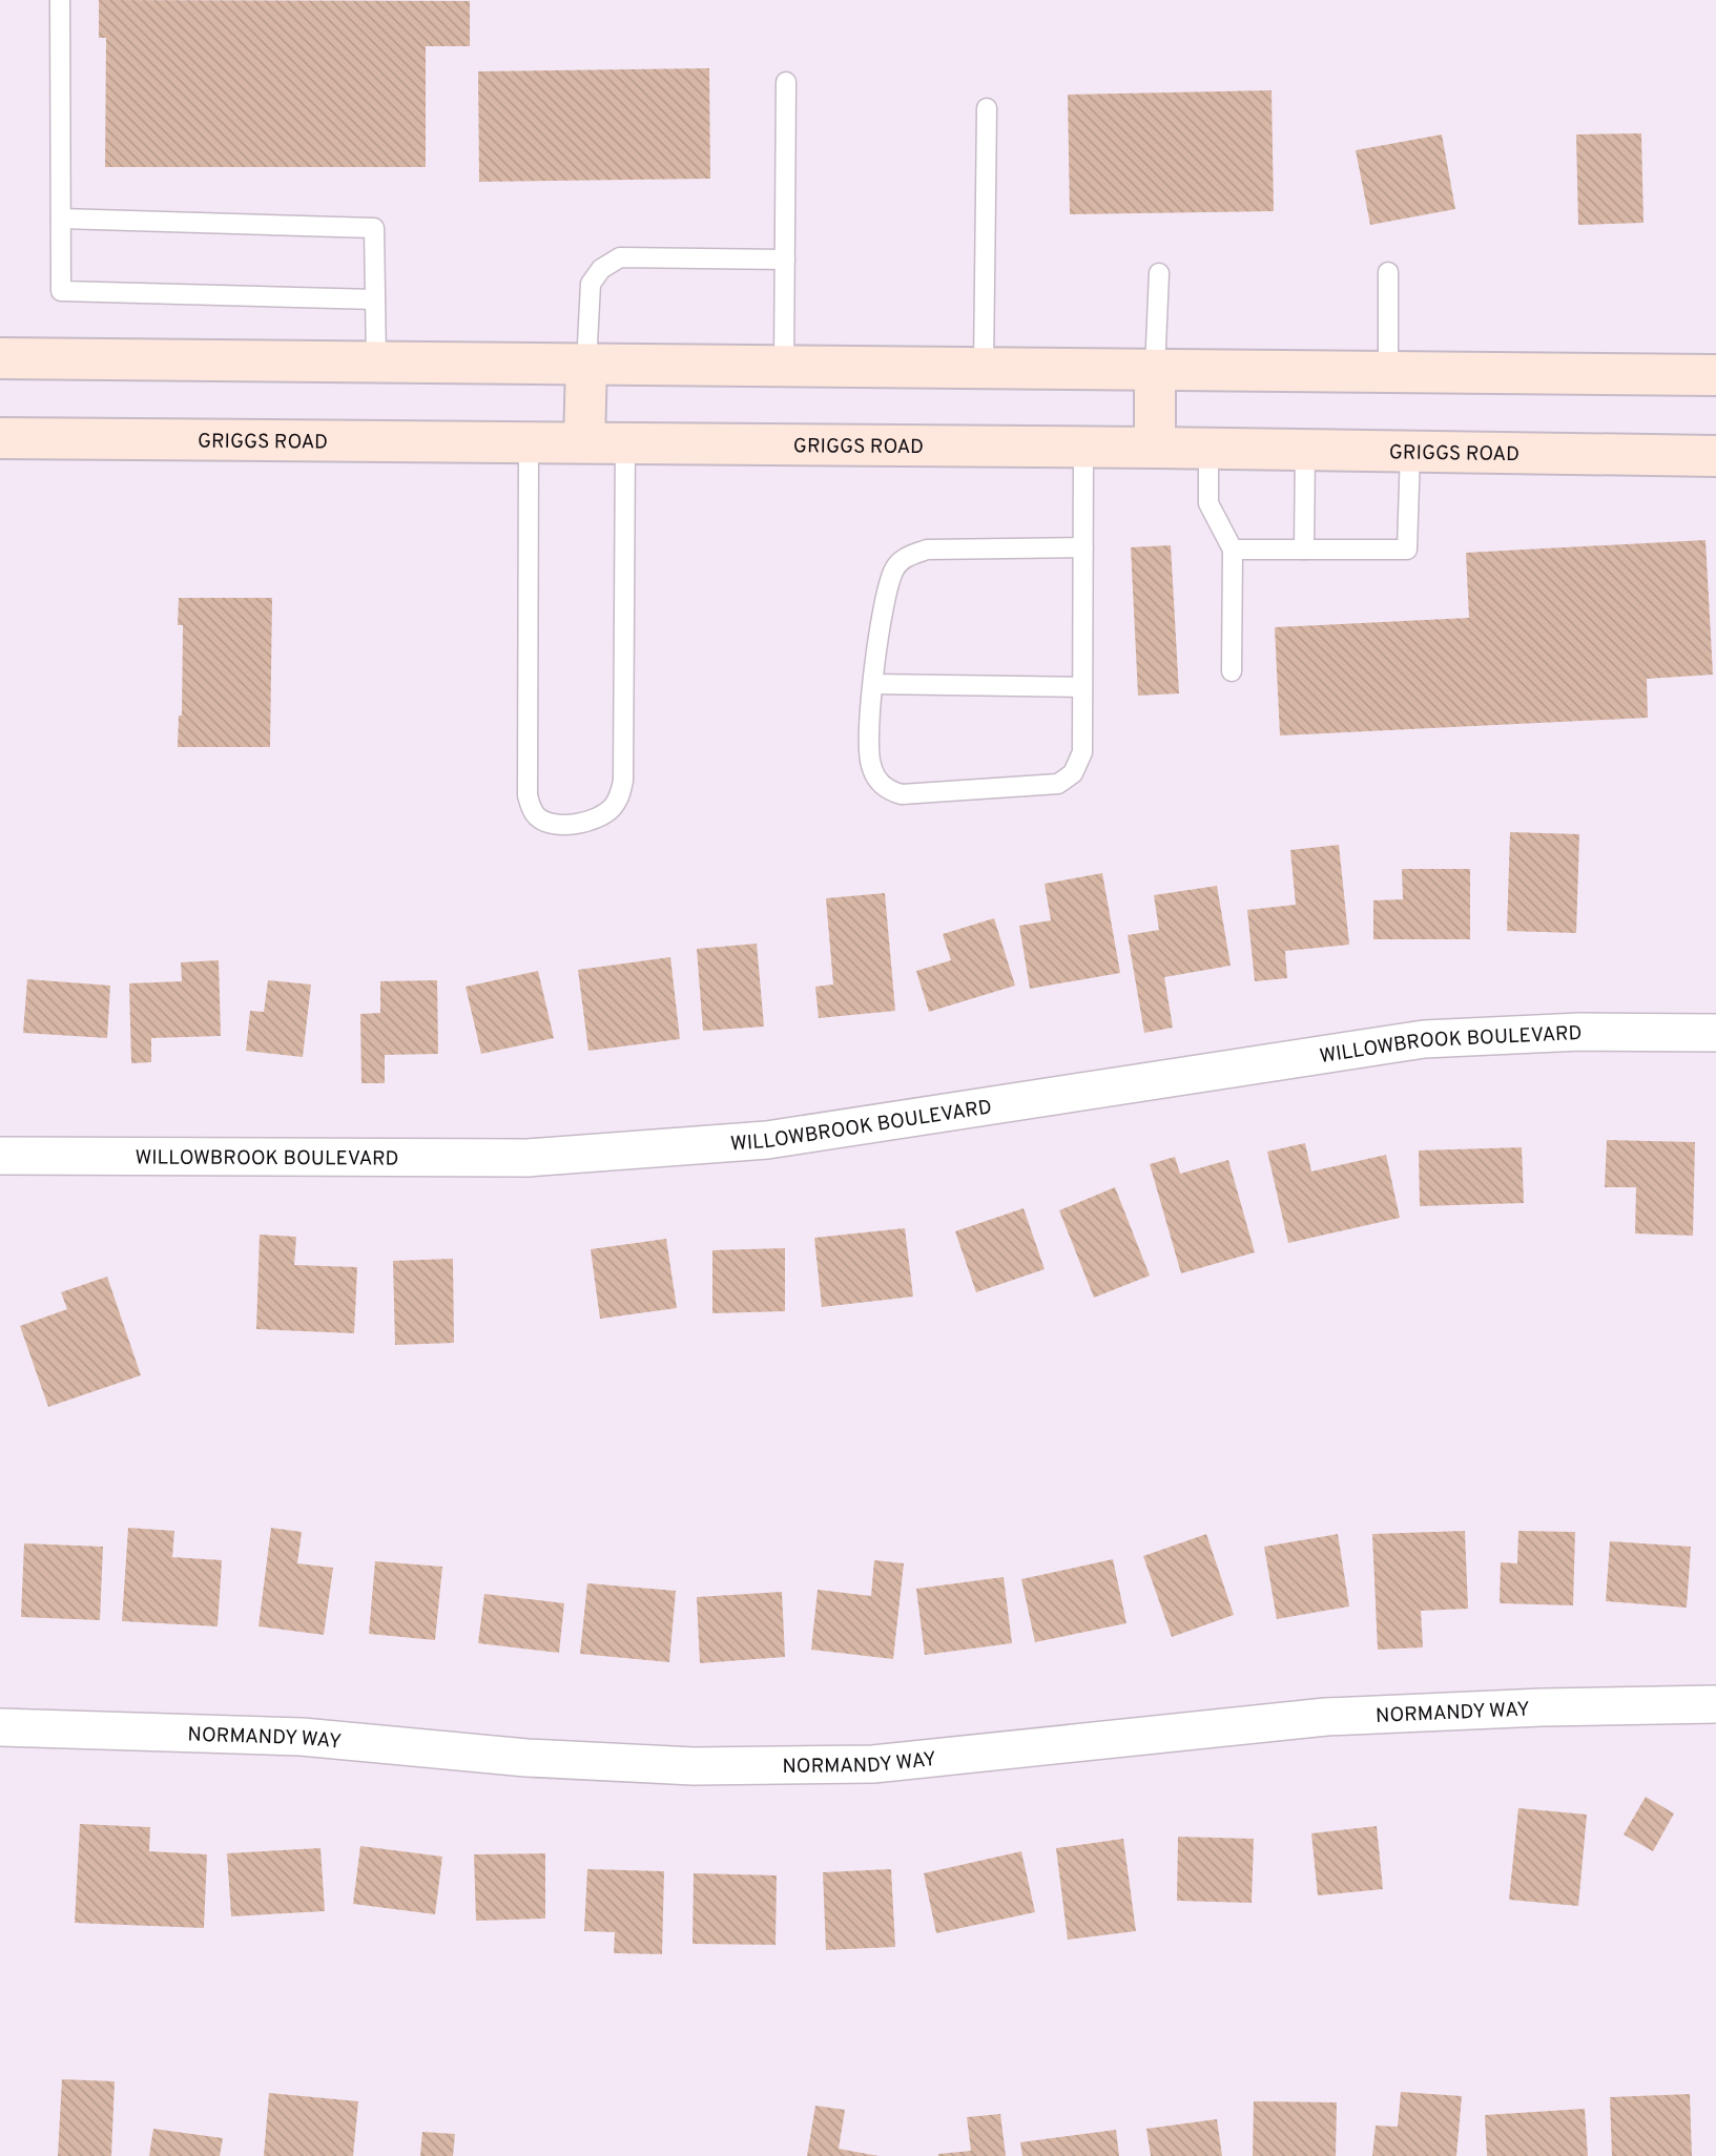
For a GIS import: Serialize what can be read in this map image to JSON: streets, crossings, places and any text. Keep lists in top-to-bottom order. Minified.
{"streets":{"main road":["GRIGGS ROAD"],"street":["WILLOWBROOK BOULEVARD","NORMANDY WAY"]}}
